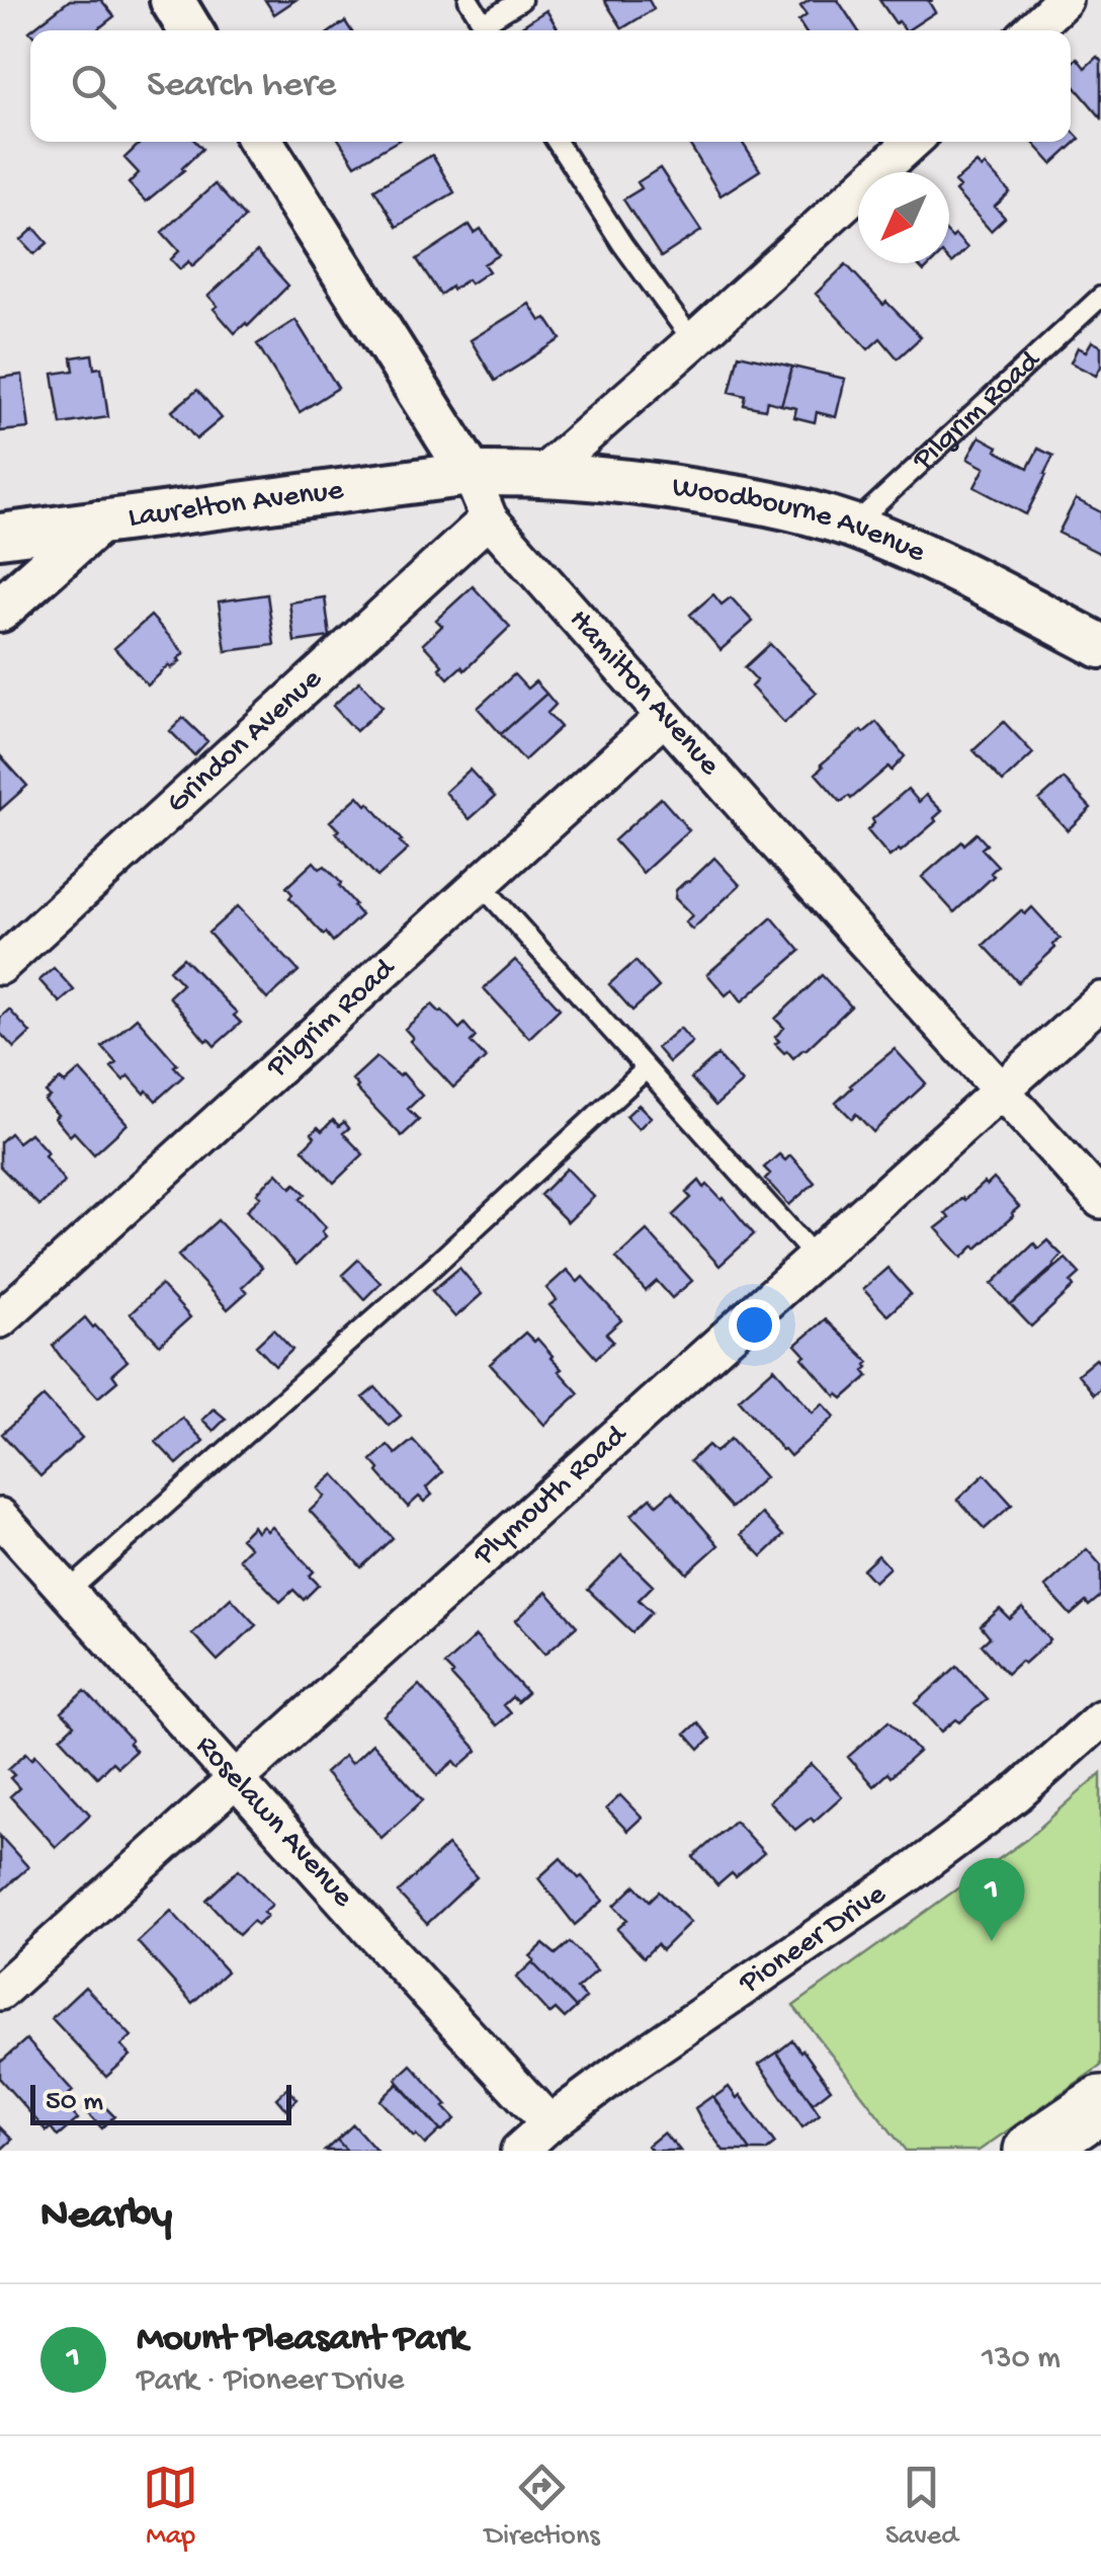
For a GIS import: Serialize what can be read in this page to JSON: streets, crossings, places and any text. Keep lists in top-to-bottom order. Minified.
{"streets":{"street":["Pilgrim Road","Laurelton Avenue","Woodbourne Avenue","Hamilton Avenue","Grindon Avenue","Plymouth Road","Roselawn Avenue","Pioneer Drive"]},"crossings":[["Pilgrim Road","Woodbourne Avenue"],["Pilgrim Road","Hamilton Avenue"],["Laurelton Avenue","Woodbourne Avenue"],["Laurelton Avenue","Hamilton Avenue"],["Woodbourne Avenue","Hamilton Avenue"],["Hamilton Avenue","Grindon Avenue"],["Hamilton Avenue","Plymouth Road"],["Plymouth Road","Roselawn Avenue"],["Roselawn Avenue","Pioneer Drive"]],"scale_bar":"50 m","north":"bottom left","page":{"search":"Search here","pins":"1","scale":"50 m","heading":"Nearby","list":[{"mark":"1","name":"Mount Pleasant Park","note":"Park · Pioneer Drive","value":"130 m"}],"nav":["Map","Directions","Saved"]}}
